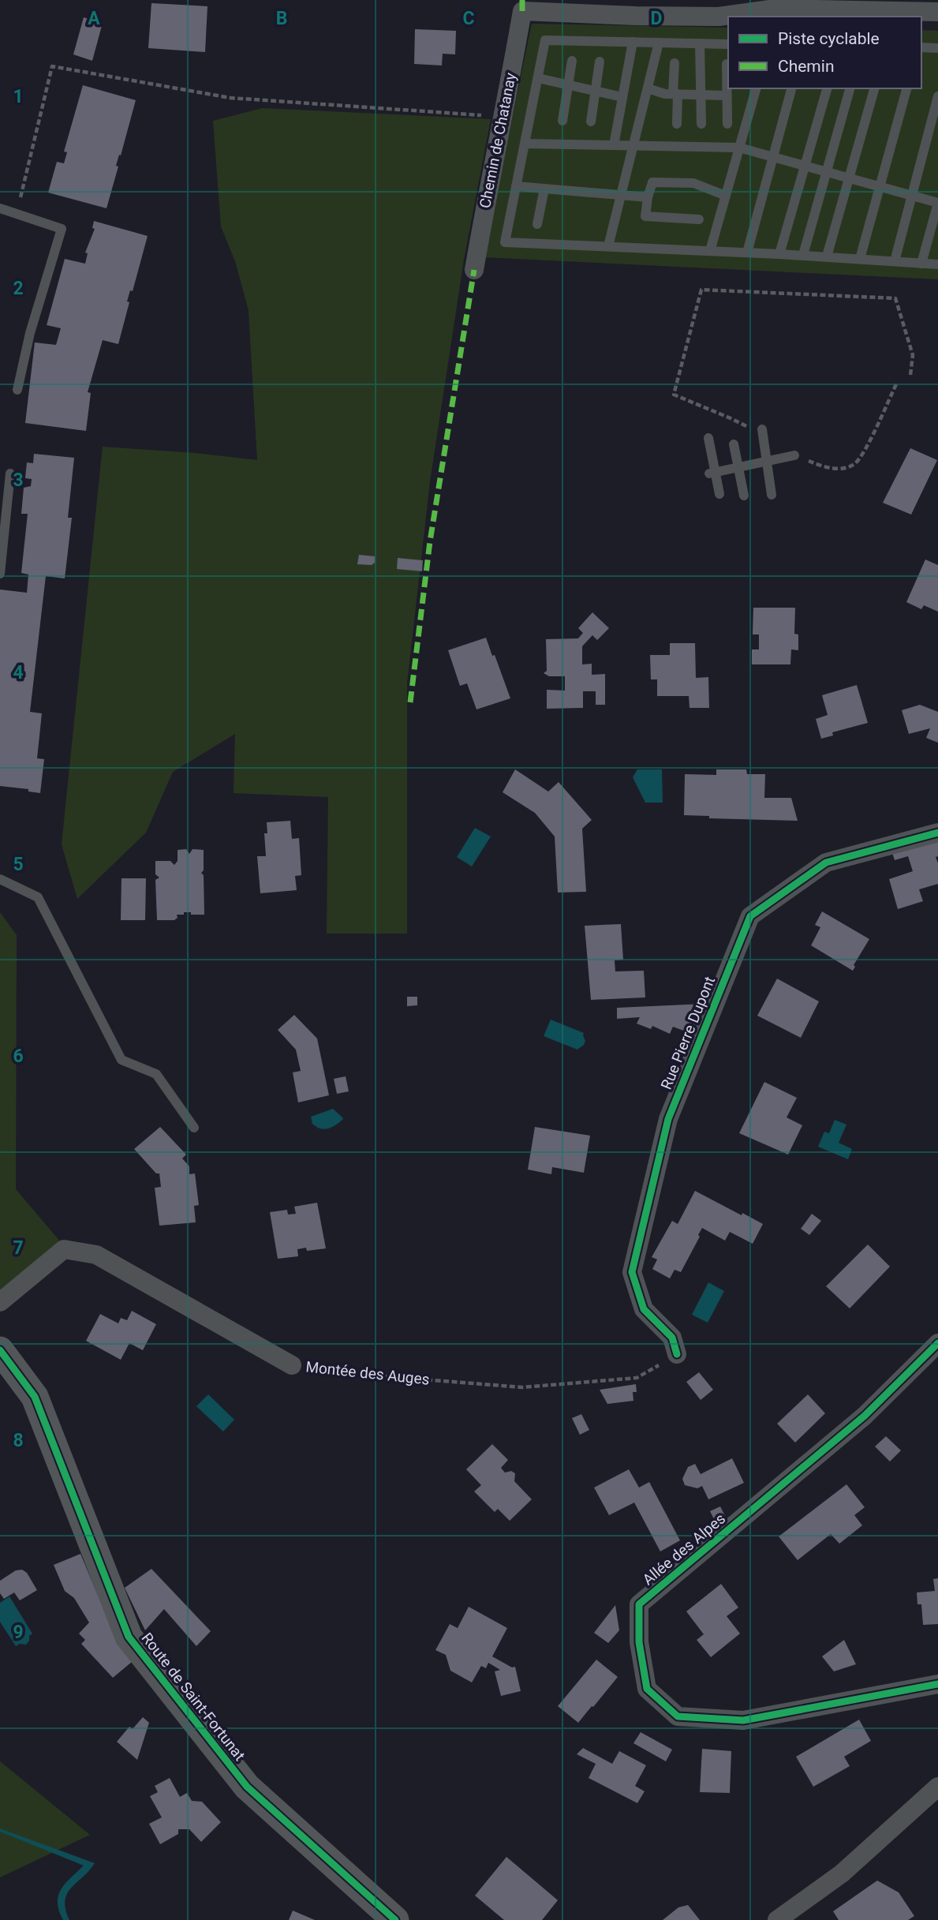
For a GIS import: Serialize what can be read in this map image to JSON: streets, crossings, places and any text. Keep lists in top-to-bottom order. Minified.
{"streets":{"street":["Chemin de Chatanay","Rue Pierre Dupont","Montée des Auges","Allée des Alpes","Route de Saint-Fortunat"]},"crossings":[["Rue Pierre Dupont","Montée des Auges"]],"legend":["Piste cyclable","Chemin"],"grid":{"columns":["A","B","C","D"],"rows":["1","2","3","4","5","6","7","8","9"]}}
